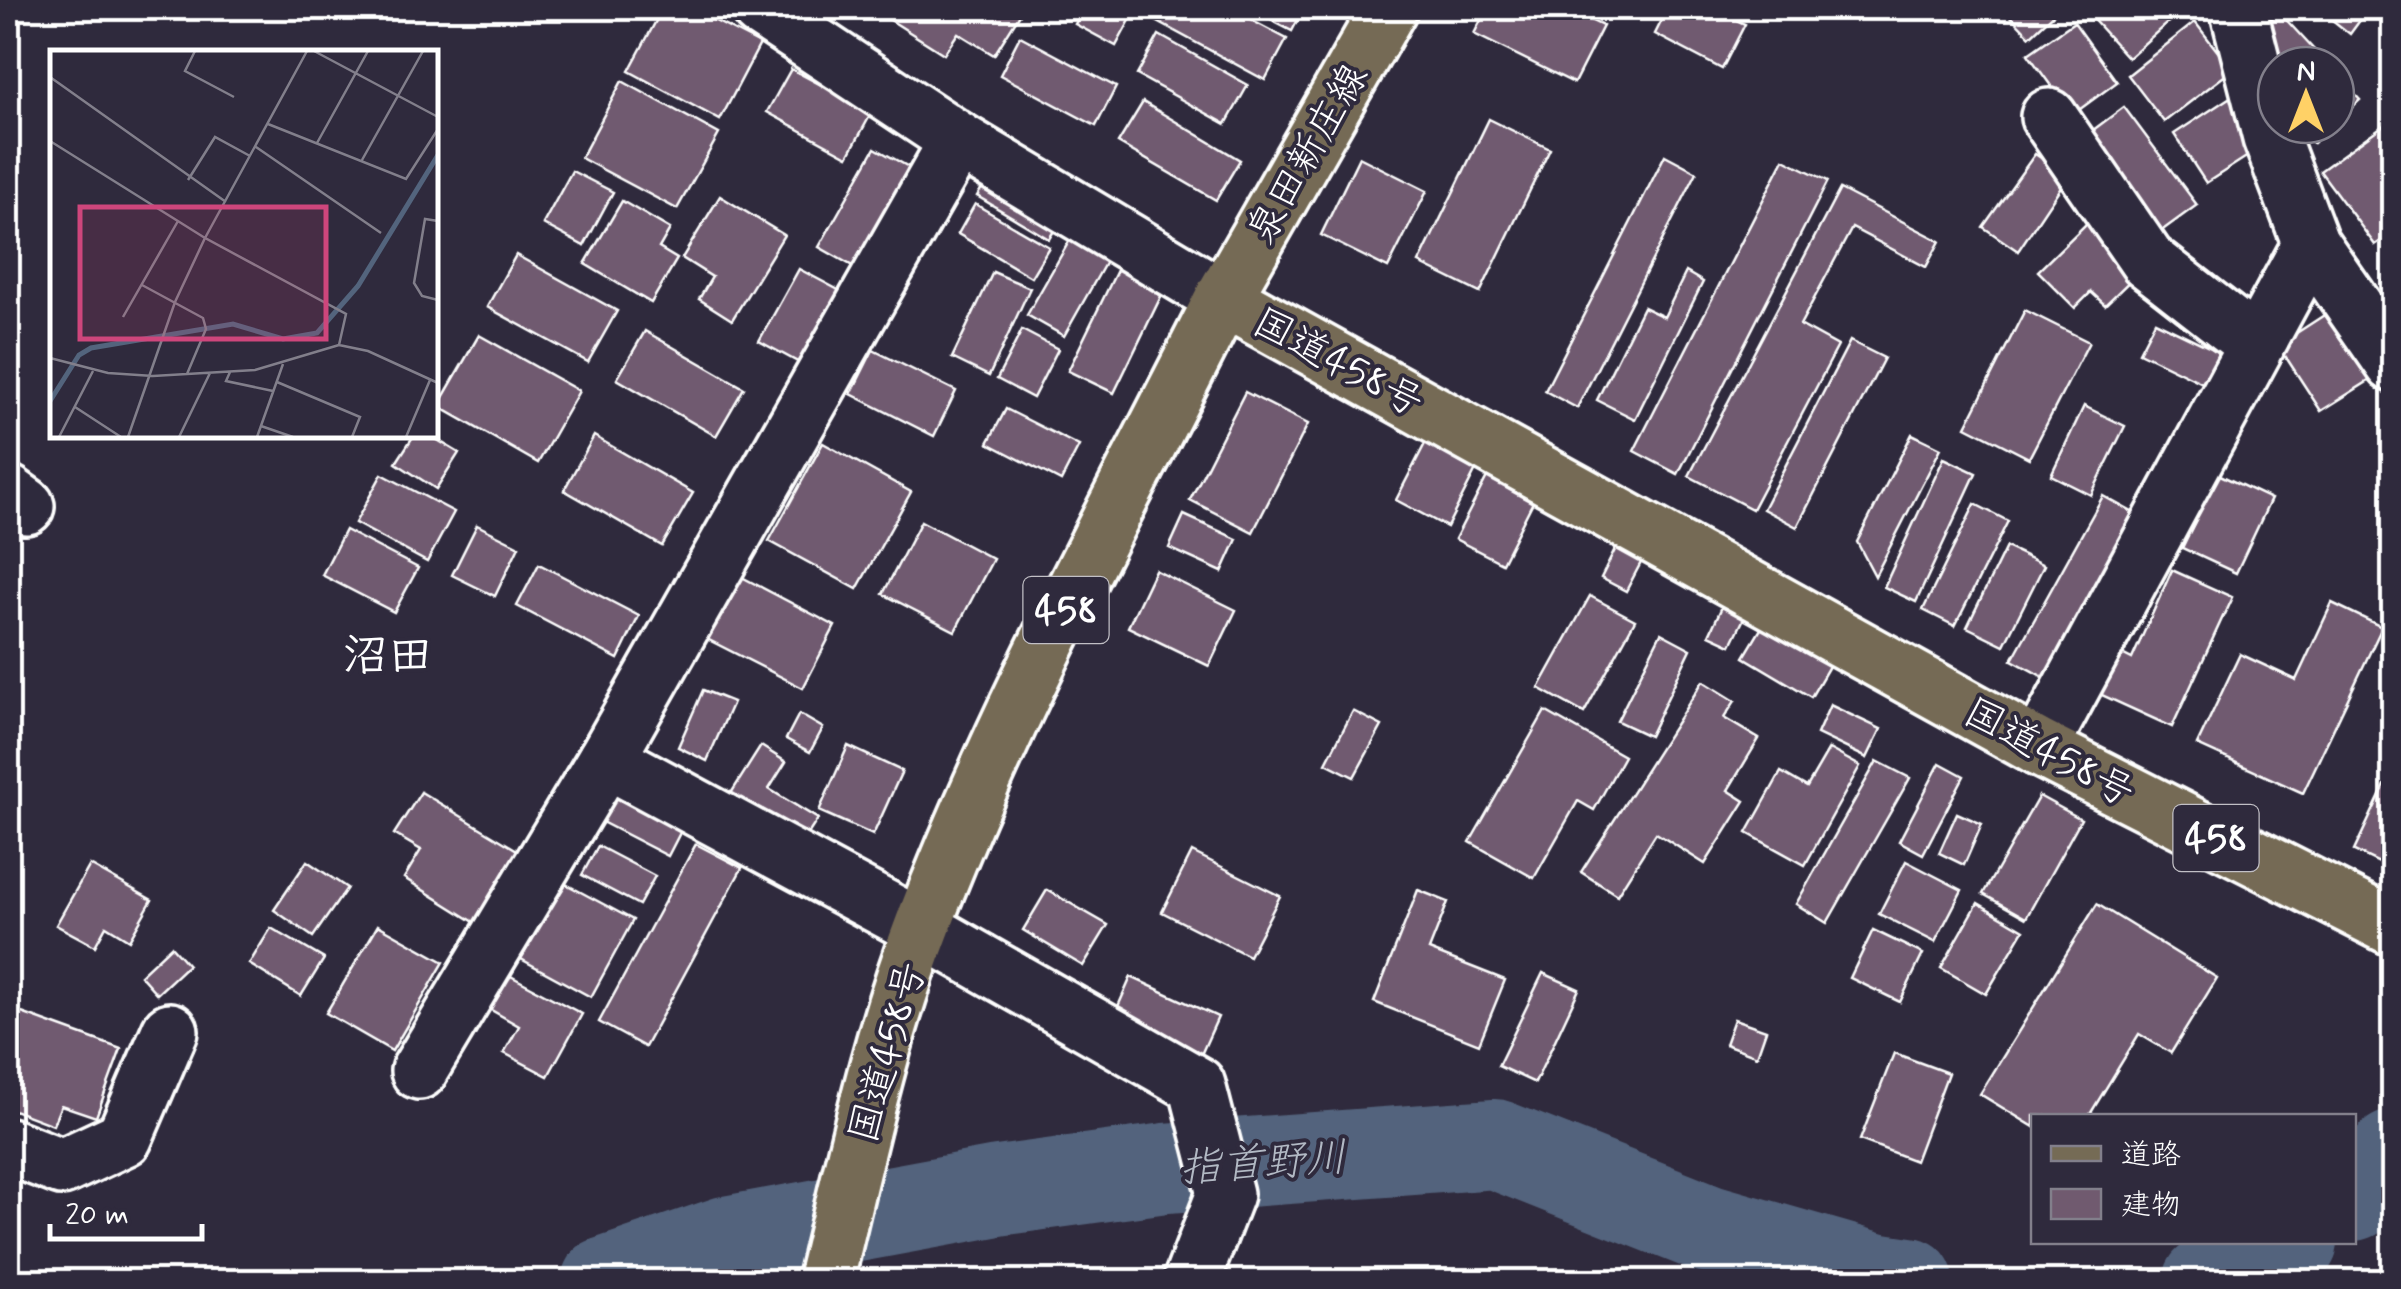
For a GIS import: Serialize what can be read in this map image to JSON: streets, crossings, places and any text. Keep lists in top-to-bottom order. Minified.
{"streets":{"main road":["泉田新庄線","国道458号","458"]},"crossings":[["泉田新庄線","国道458号"]],"districts":["沼田"],"water":["指首野川"],"legend":["道路","建物"],"scale_bar":"20 m","north":"top"}
